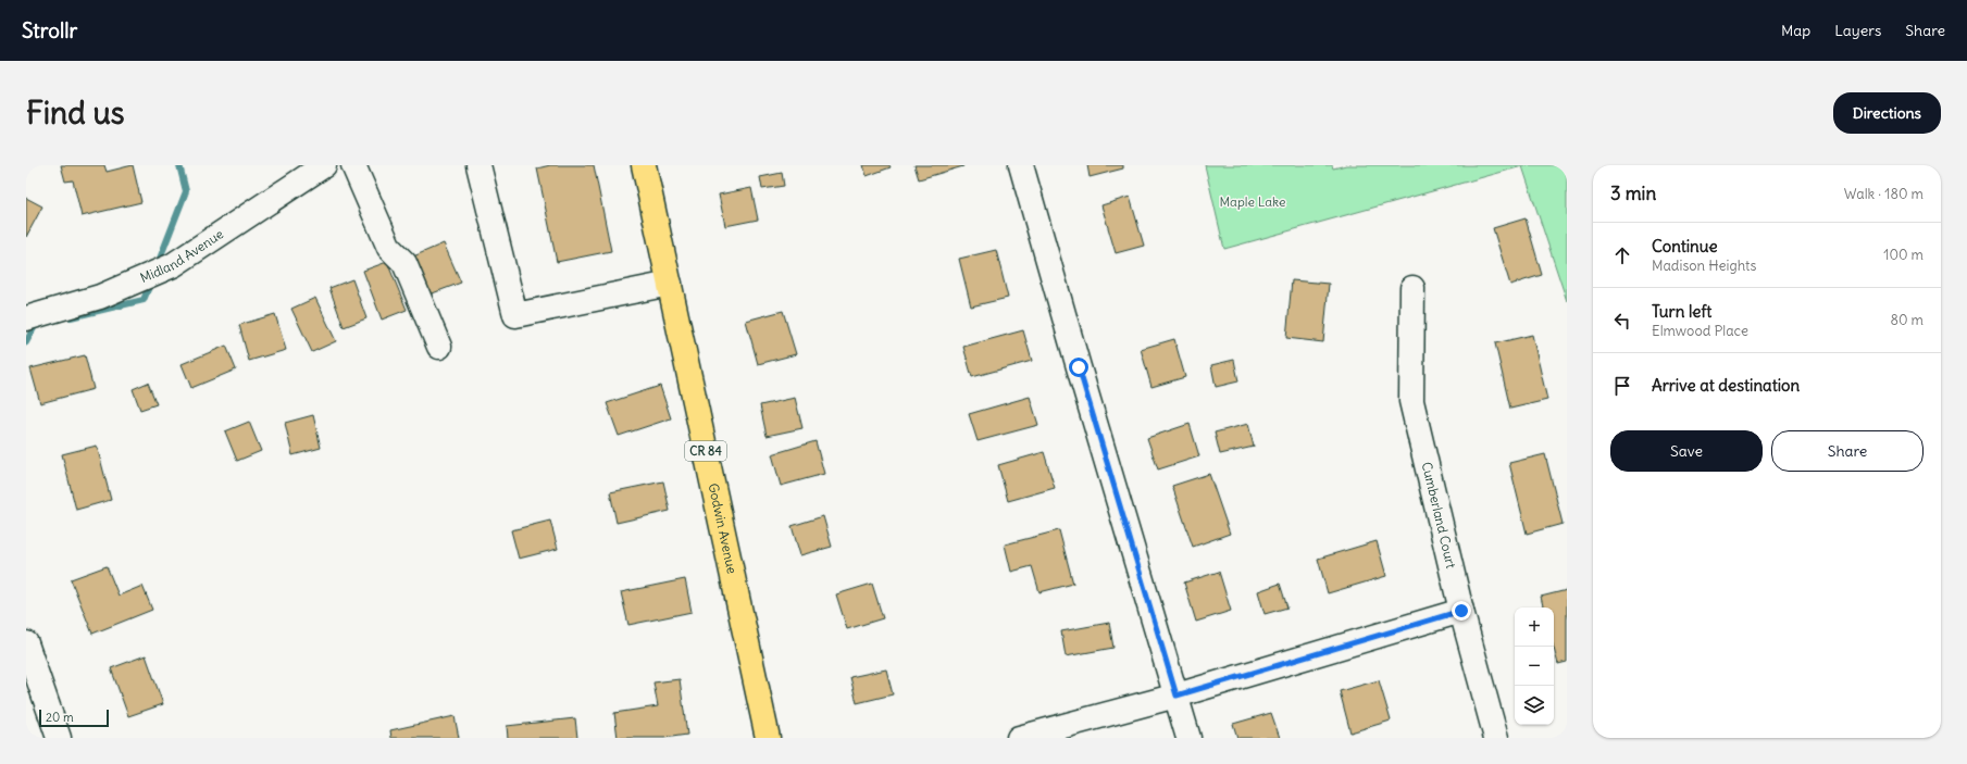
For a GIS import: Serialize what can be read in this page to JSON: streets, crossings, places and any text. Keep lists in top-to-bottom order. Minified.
{"streets":{"main road":["CR 84","Godwin Avenue"],"street":["Midland Avenue","Cumberland Court"]},"parks":["Maple Lake"],"scale_bar":"20 m","page":{"header":"Strollr","nav":["Map","Layers","Share"],"buttons":["Directions",["Save","Share"]],"title":"Find us","heading":["3 min","Walk · 180 m"],"list":[["Continue","Madison Heights","100 m"],["Turn left","Elmwood Place","80 m"],"Arrive at destination"],"map_buttons":["+","−"],"scale":"20 m"}}
